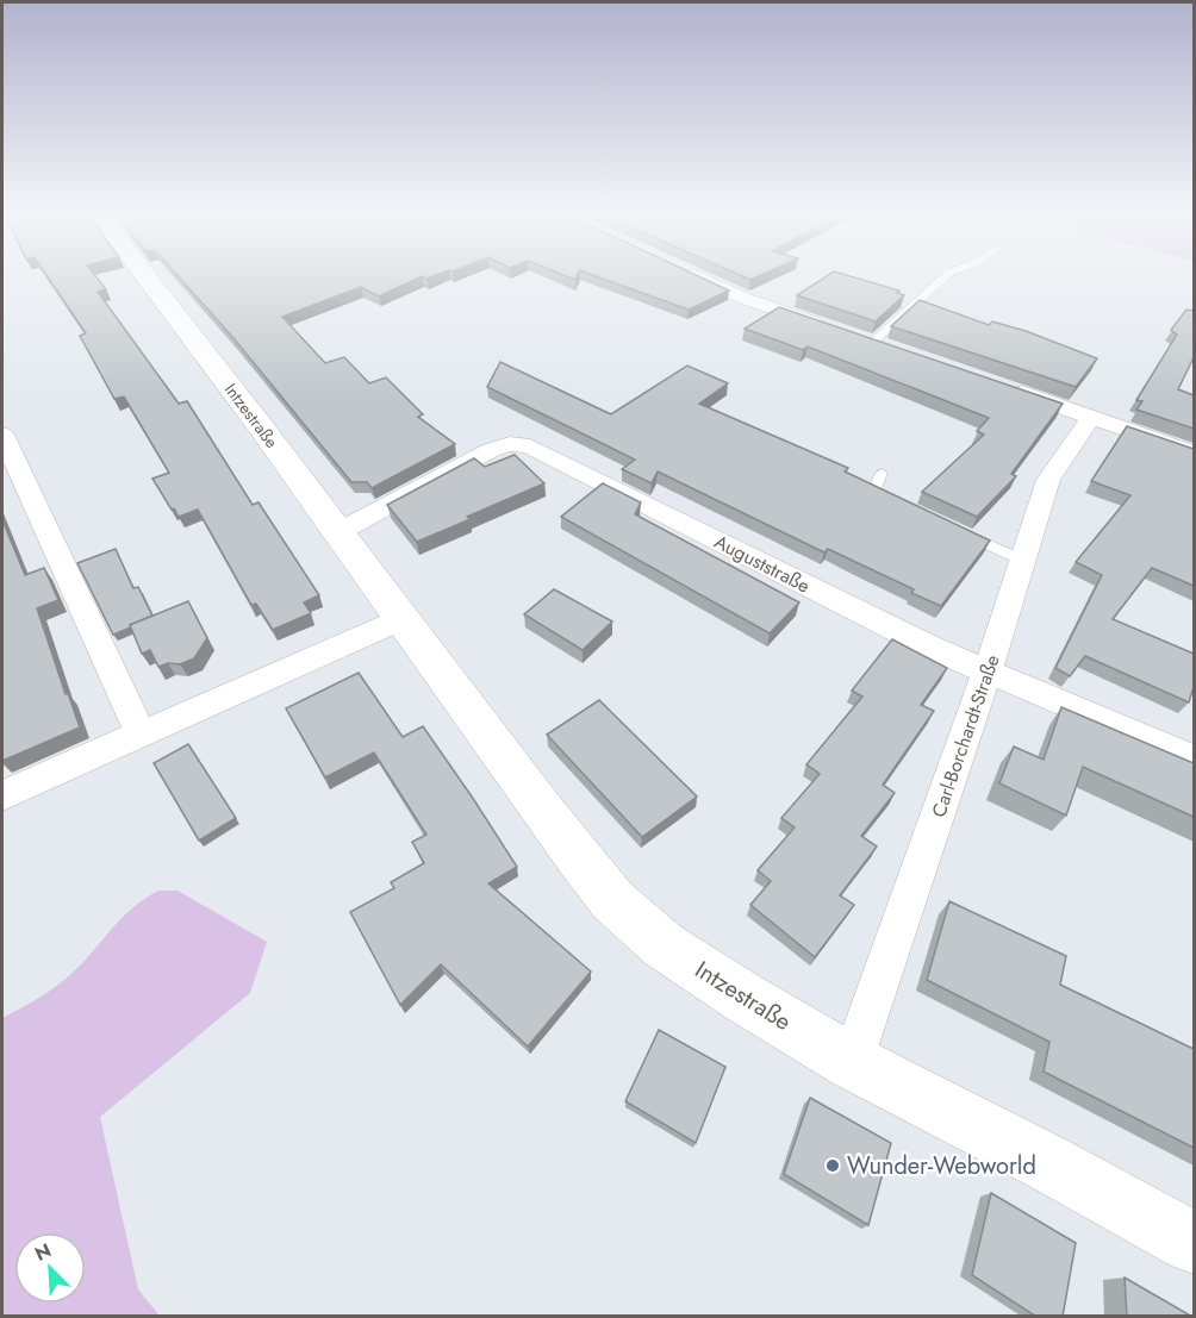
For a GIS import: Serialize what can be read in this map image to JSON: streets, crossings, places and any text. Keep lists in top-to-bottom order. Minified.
{"streets":{"main road":["Intzestraße"],"street":["Auguststraße","Carl-Borchardt-Straße"]},"crossings":[["Intzestraße","Auguststraße"],["Intzestraße","Carl-Borchardt-Straße"],["Auguststraße","Carl-Borchardt-Straße"]],"places":["Wunder-Webworld"],"north":"top left"}
